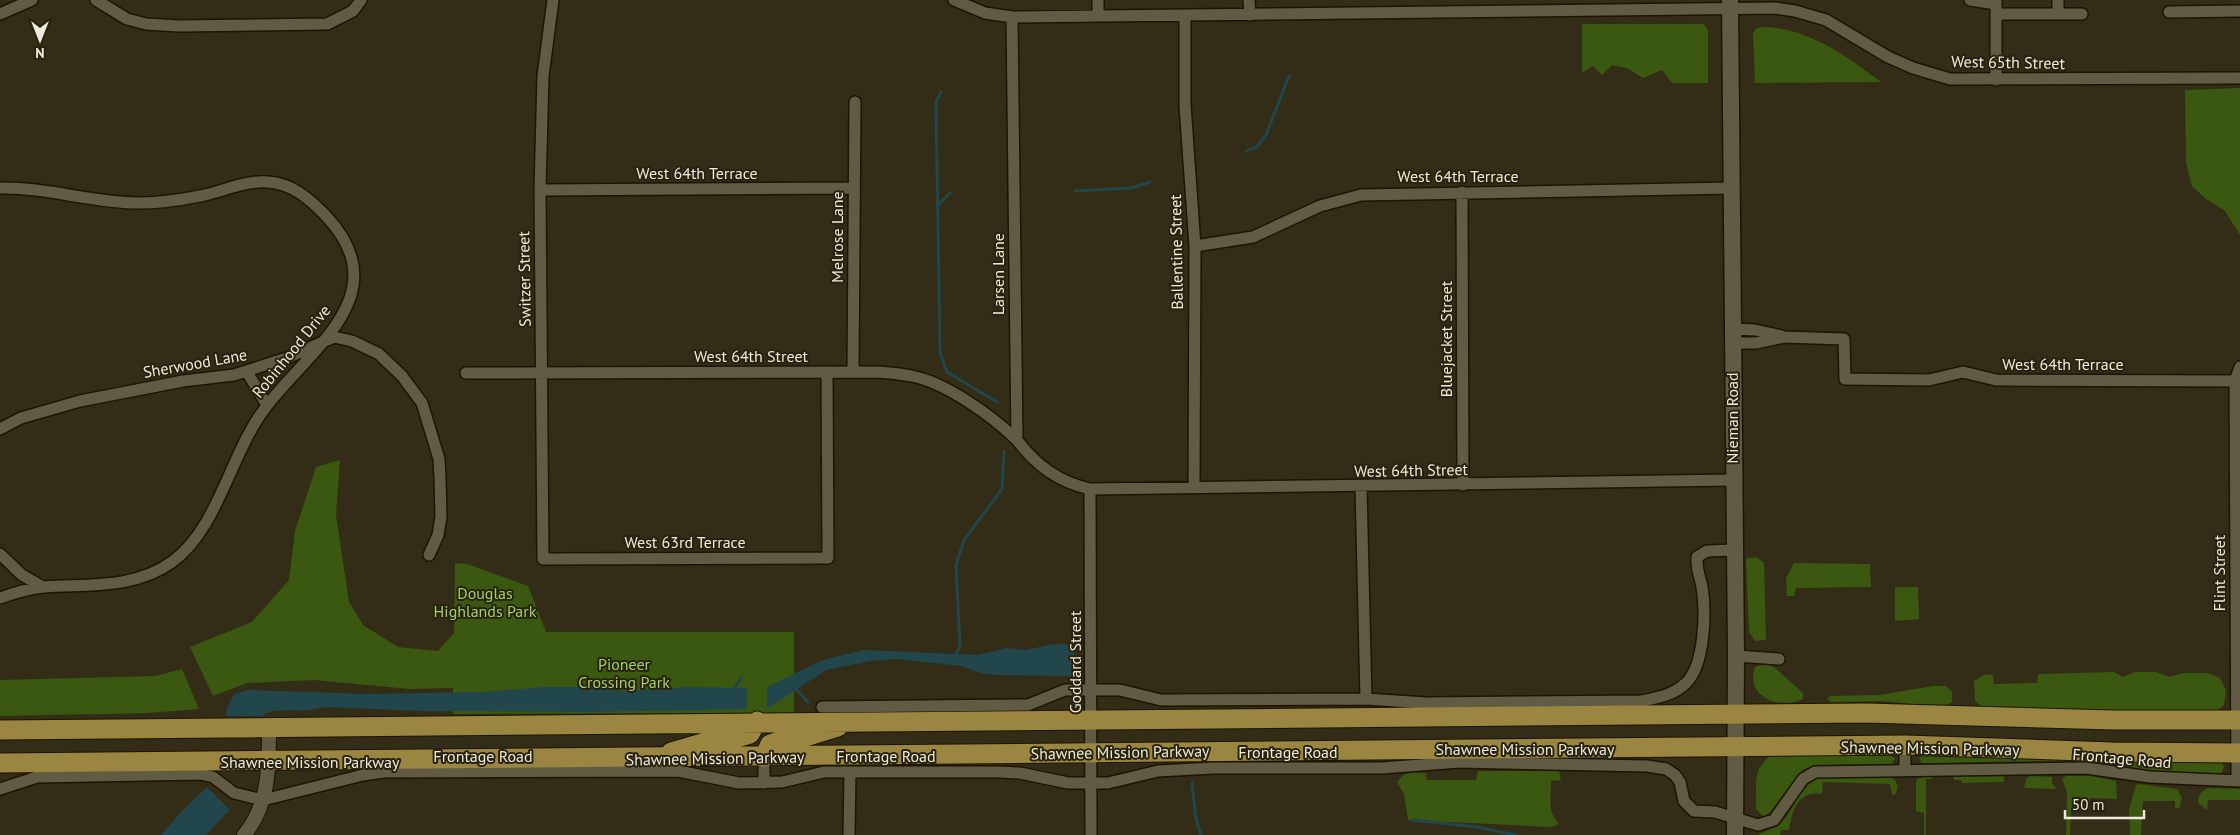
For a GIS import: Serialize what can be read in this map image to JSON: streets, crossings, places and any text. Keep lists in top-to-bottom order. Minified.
{"streets":{"highway":["Shawnee Mission Parkway"],"main road":["Nieman Road"],"street":["West 65th Street","West 64th Terrace","Melrose Lane","Ballentine Street","Larsen Lane","Switzer Street","Bluejacket Street","Robinhood Drive","West 64th Street","Sherwood Lane","West 63rd Terrace","Flint Street","Goddard Street","Frontage Road"]},"crossings":[["West 65th Street","Ballentine Street"],["West 65th Street","Larsen Lane"],["West 65th Street","Nieman Road"],["West 64th Terrace","Melrose Lane"],["West 64th Terrace","Ballentine Street"],["West 64th Terrace","Switzer Street"],["West 64th Terrace","Bluejacket Street"],["West 64th Terrace","Nieman Road"],["West 64th Terrace","Flint Street"],["Melrose Lane","West 64th Street"],["Ballentine Street","West 64th Street"],["Larsen Lane","West 64th Street"],["Switzer Street","West 64th Street"],["Switzer Street","West 63rd Terrace"],["Bluejacket Street","West 64th Street"],["Robinhood Drive","Sherwood Lane"],["West 64th Street","Nieman Road"],["West 64th Street","West 63rd Terrace"],["West 64th Street","Goddard Street"],["Nieman Road","Shawnee Mission Parkway"],["Nieman Road","Frontage Road"],["Flint Street","Shawnee Mission Parkway"],["Flint Street","Frontage Road"],["Goddard Street","Shawnee Mission Parkway"],["Goddard Street","Frontage Road"]],"parks":["Douglas Highlands Park","Pioneer Crossing Park"],"scale_bar":"50 m","north":"bottom"}
